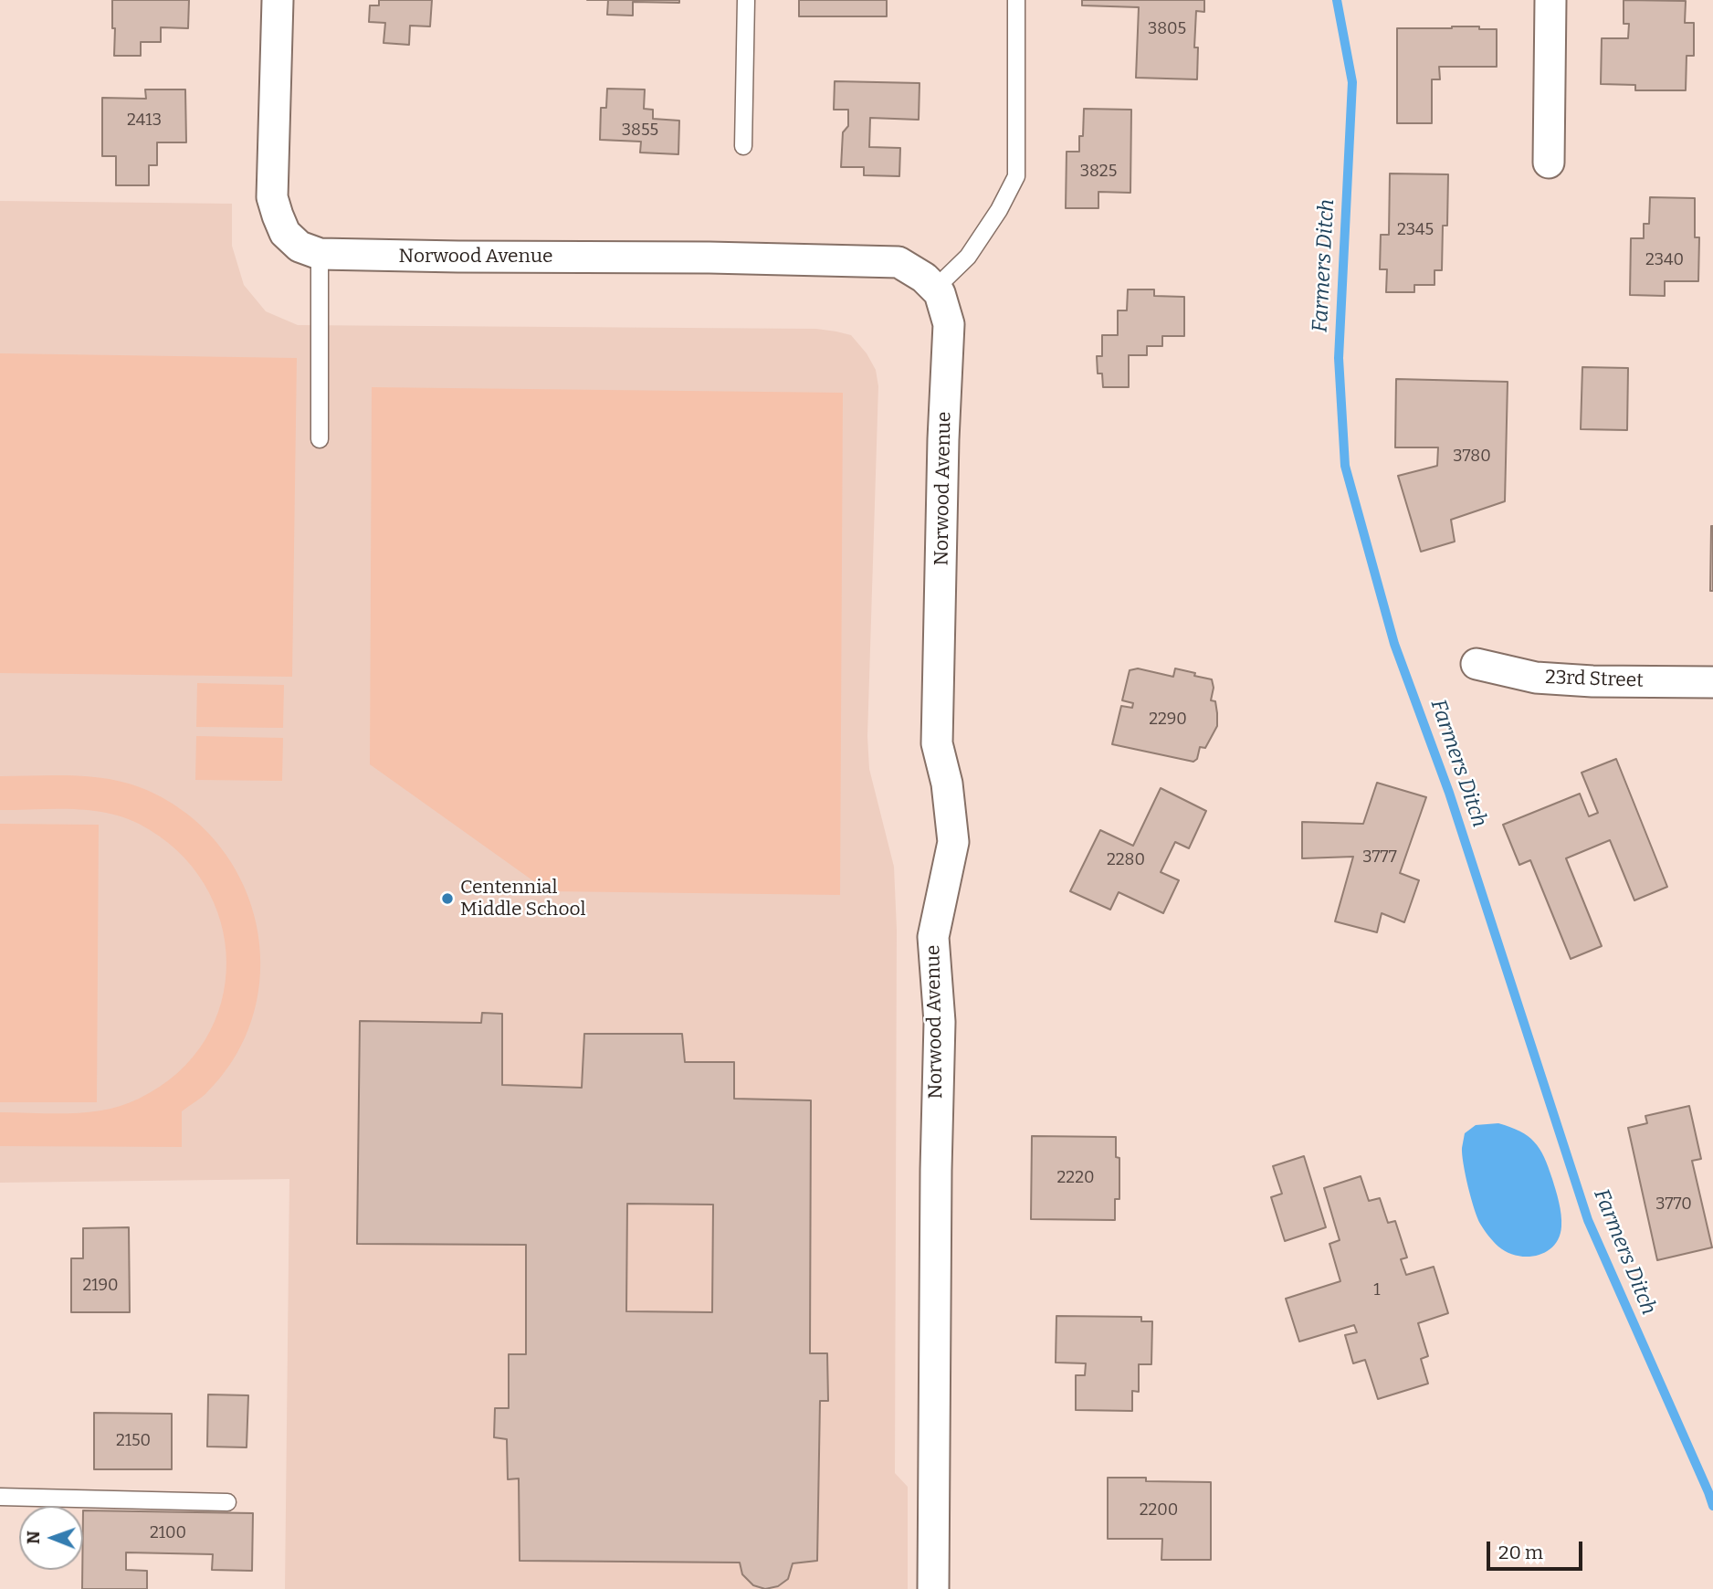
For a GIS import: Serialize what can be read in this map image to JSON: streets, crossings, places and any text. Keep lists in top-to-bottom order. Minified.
{"streets":{"street":["Norwood Avenue","23rd Street"]},"water":["Farmers Ditch"],"places":["Centennial Middle School"],"house_numbers":["3805","2413","3855","3825","2345","2340","3780","2290","3777","2280","2220","3770","2190","1","2150","2200","2100"],"scale_bar":"20 m","north":"left"}
